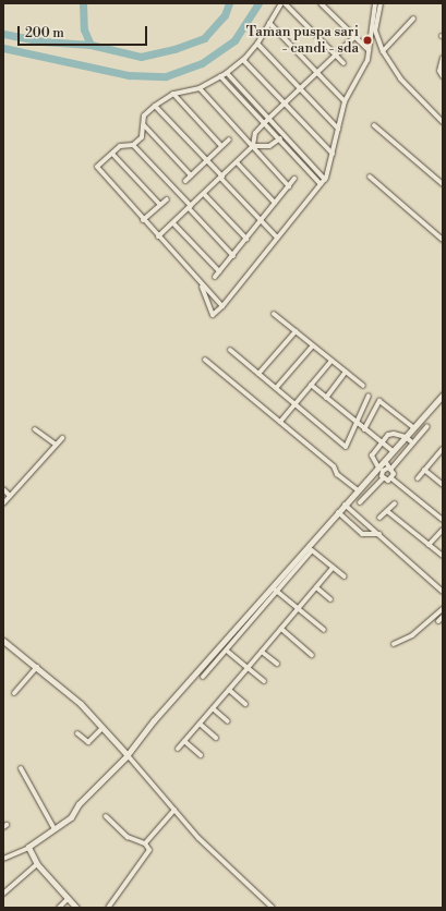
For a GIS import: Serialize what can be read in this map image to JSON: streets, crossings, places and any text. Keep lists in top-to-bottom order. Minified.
{"places":["Taman puspa sari - candi - sda"],"scale_bar":"200 m"}
